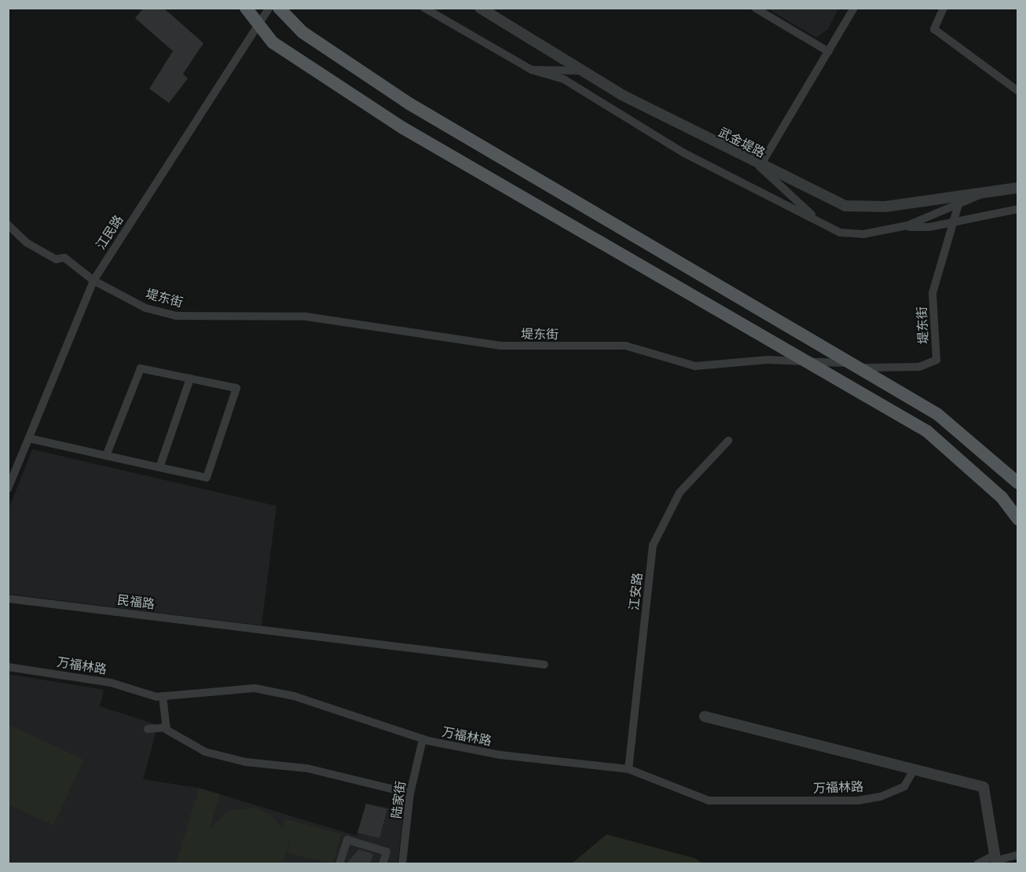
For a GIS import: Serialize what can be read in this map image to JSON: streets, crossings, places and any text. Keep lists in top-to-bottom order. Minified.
{"streets":{"street":["武金堤路","江民路","堤东街","江安路","民福路","万福林路","陆家街"]},"crossings":[["江民路","堤东街"],["江安路","万福林路"],["万福林路","陆家街"]]}
